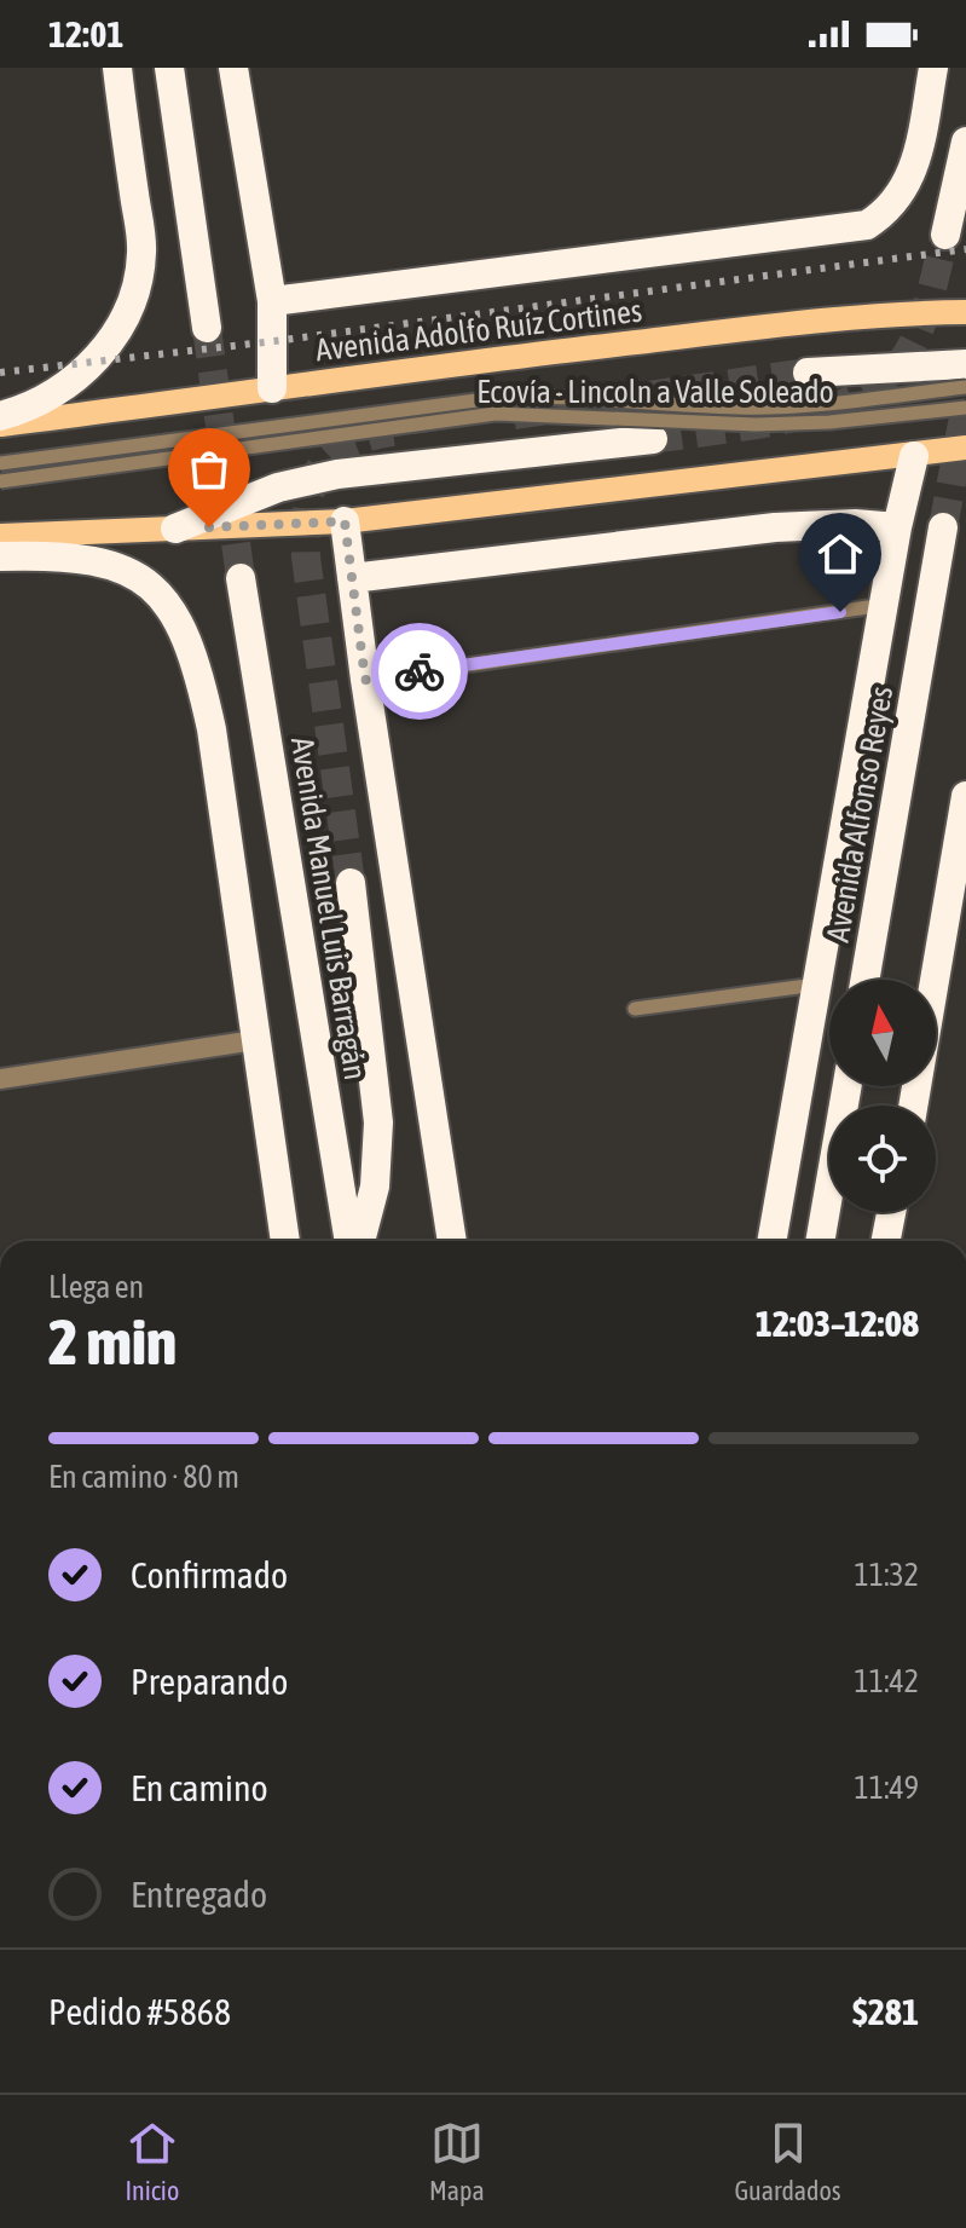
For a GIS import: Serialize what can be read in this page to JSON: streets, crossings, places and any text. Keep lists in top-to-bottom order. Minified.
{"streets":{"highway":["Avenida Alfonso Reyes","Avenida Manuel Luis Barragán"],"main road":["Avenida Adolfo Ruíz Cortines"],"lane":["Ecovía - Lincoln a Valle Soleado"]},"north":"top","page":{"status":"12:01","heading":["2 min","Llega en","12:03–12:08"],"panel":["Pedido #5868","$281"],"bar":"En camino · 80 m","list":[["Confirmado","11:32"],["Preparando","11:42"],["En camino","11:49"],"Entregado"],"tabs":["Inicio","Mapa","Guardados"]}}
